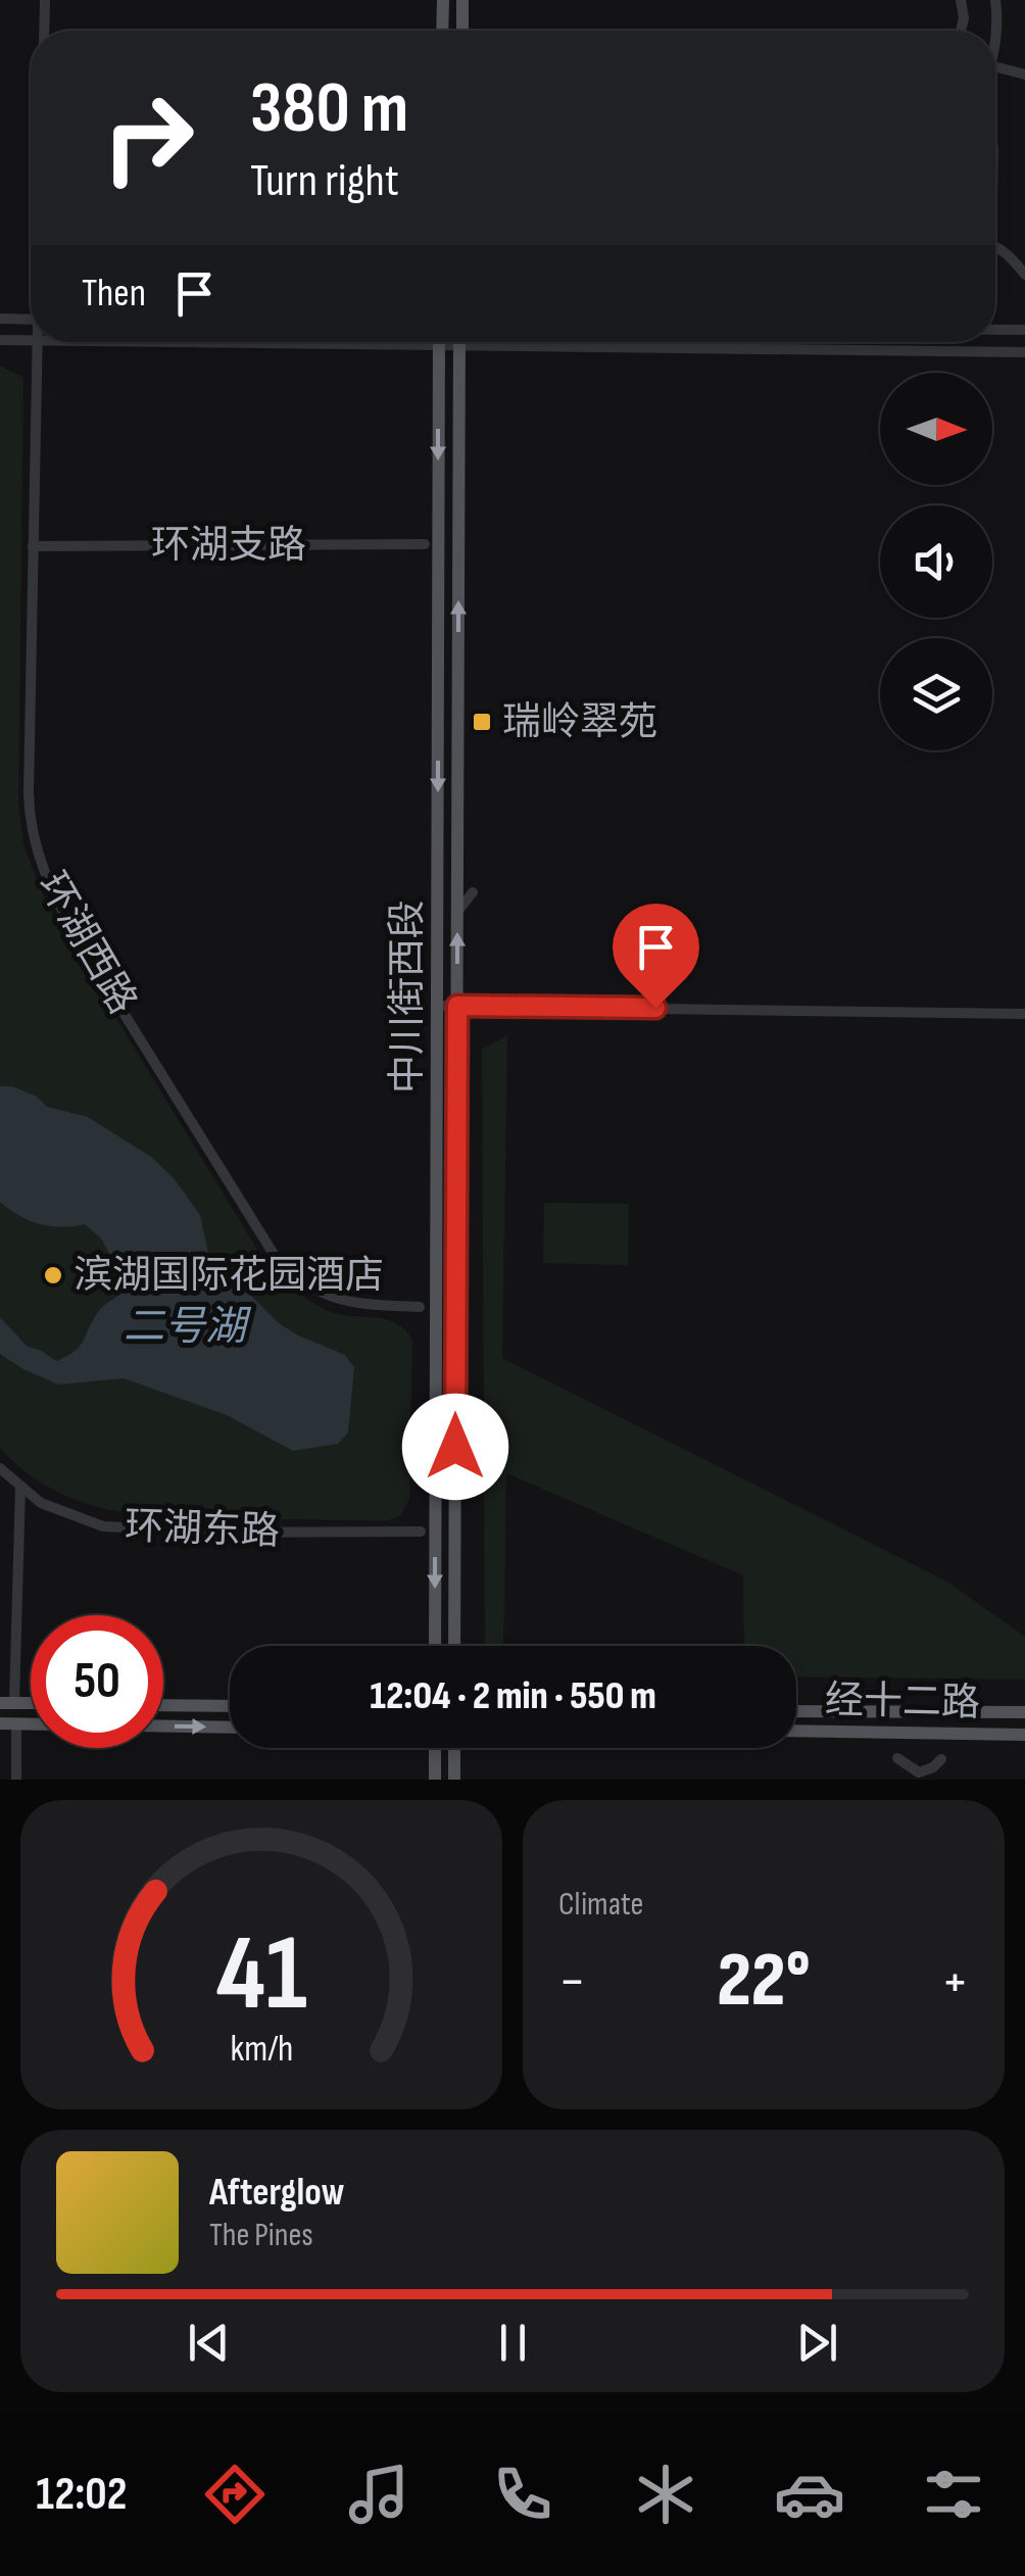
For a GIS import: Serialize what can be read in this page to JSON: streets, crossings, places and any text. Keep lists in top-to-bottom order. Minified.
{"streets":{"main road":["中川街西段","经十二路"],"street":["环湖支路","环湖西路","环湖东路"]},"crossings":[["环湖支路","环湖西路"]],"water":["二号湖"],"places":{"transit":["瑞岭翠苑"],"other":["滨湖国际花园酒店"]},"north":"right","page":{"turn":["380 m","Turn right"],"then":"Then","limit":"50","trip":"12:04 · 2 min · 550 m","tile":"Climate","heat":["−","22°","+"],"song":["Afterglow","The Pines"],"tabs":"12:02","gauge":["41","km/h"]}}
